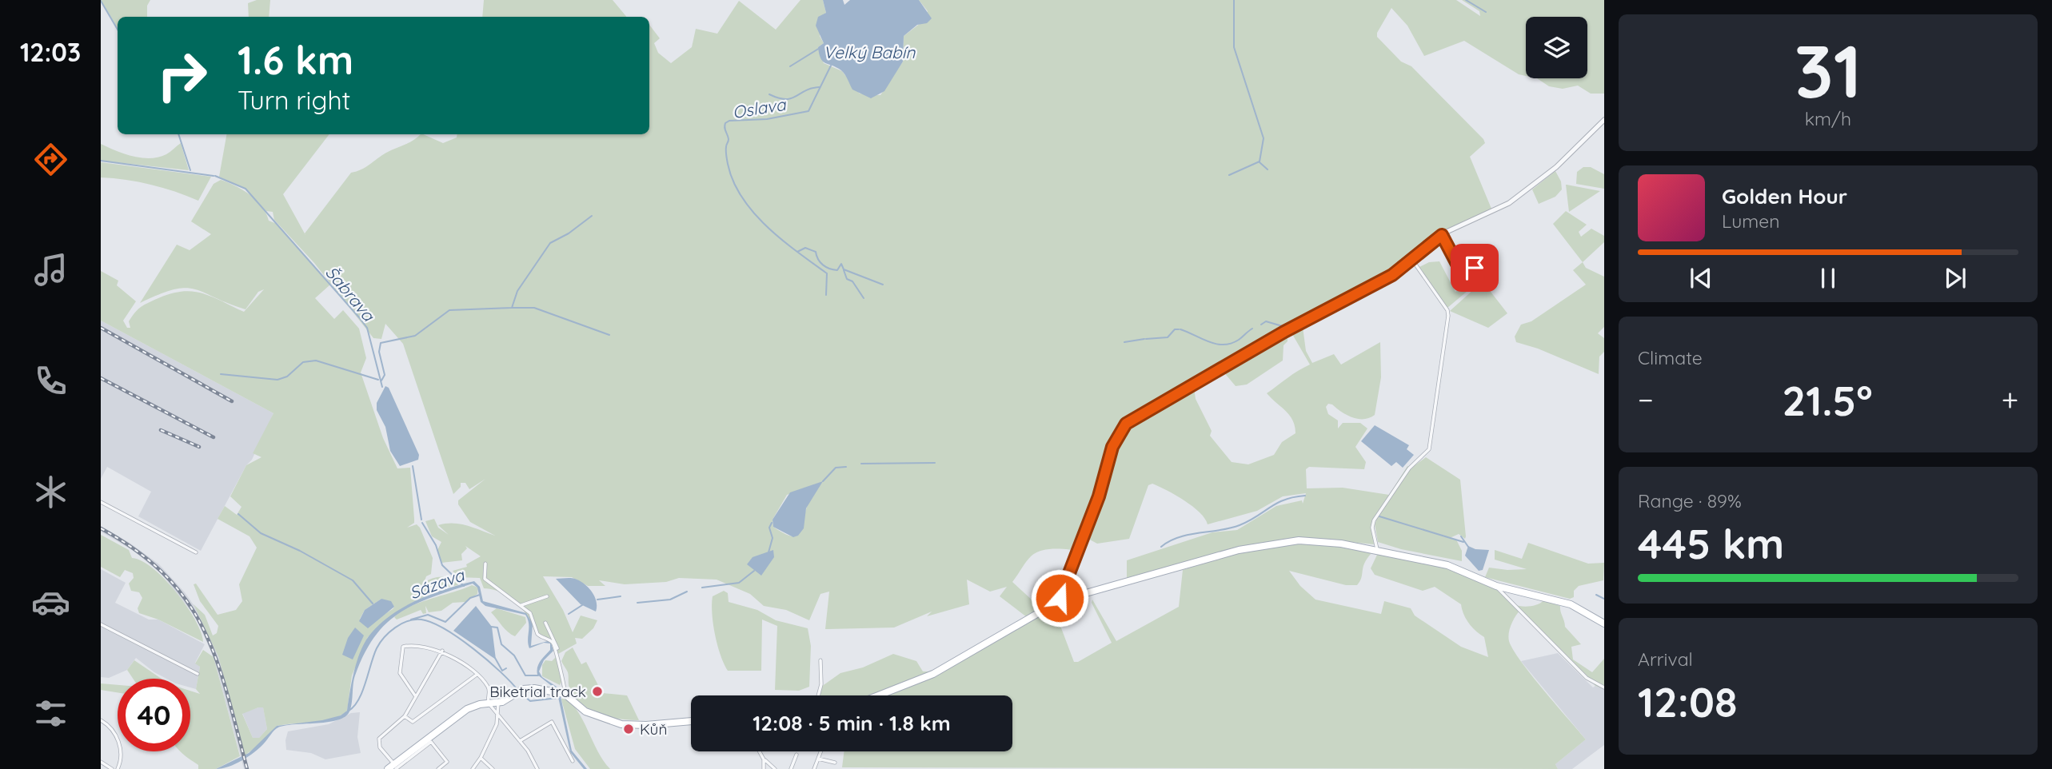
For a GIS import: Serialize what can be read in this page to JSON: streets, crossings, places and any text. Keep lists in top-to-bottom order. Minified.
{"water":["Velký Babín","Oslava","Šabrava","Sázava"],"places":["Biketrial track","Kůň"],"page":{"tabs":"12:03","tile":[["31","km/h"],"Climate",["Range · 89%","445 km"],["Arrival","12:08"]],"turn":["1.6 km","Turn right"],"song":["Golden Hour","Lumen"],"heat":["−","21.5°","+"],"limit":"40","trip":"12:08 · 5 min · 1.8 km"}}
